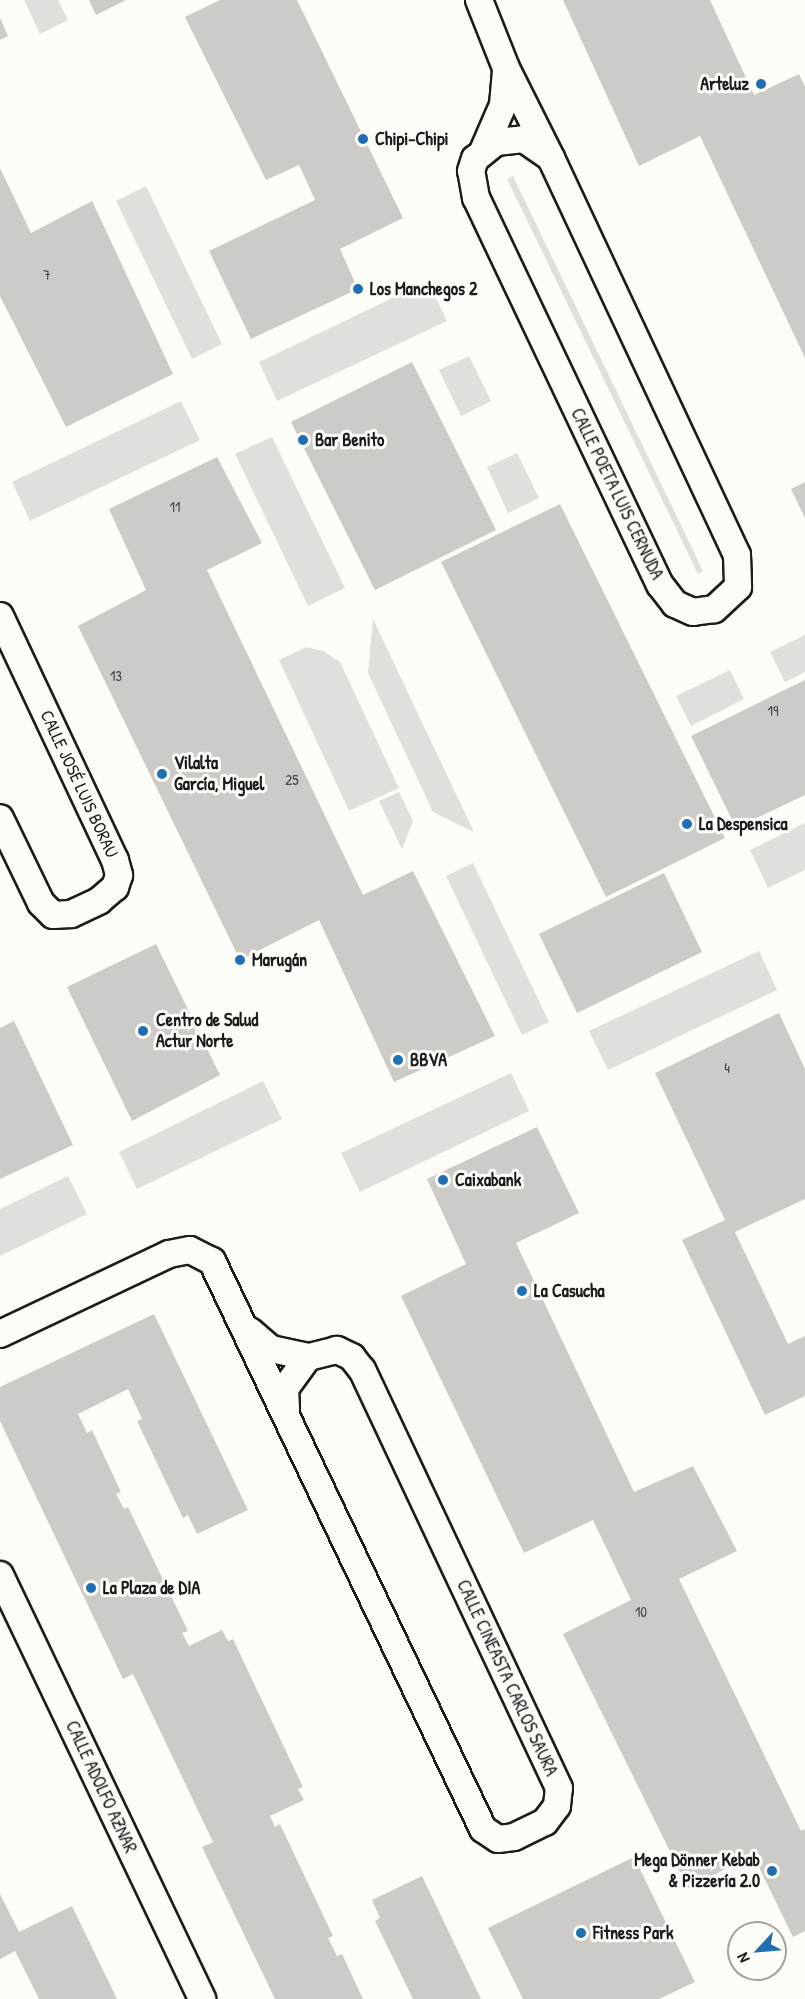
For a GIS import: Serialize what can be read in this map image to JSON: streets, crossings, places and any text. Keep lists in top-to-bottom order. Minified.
{"streets":{"street":["CALLE POETA LUIS CERNUDA","CALLE JOSÉ LUIS BORAU","CALLE CINEASTA CARLOS SAURA","CALLE ADOLFO AZNAR"]},"places":["Arteluz","Chipi-Chipi","Los Manchegos 2","Bar Benito","Vilalta García, Miguel","La Despensica","Marugán","Centro de Salud Actur Norte","BBVA","Caixabank","La Casucha","La Plaza de DIA","Mega Dönner Kebab & Pizzería 2.0","Fitness Park"],"house_numbers":["7","11","13","19","25","4","10"],"north":"bottom left"}
